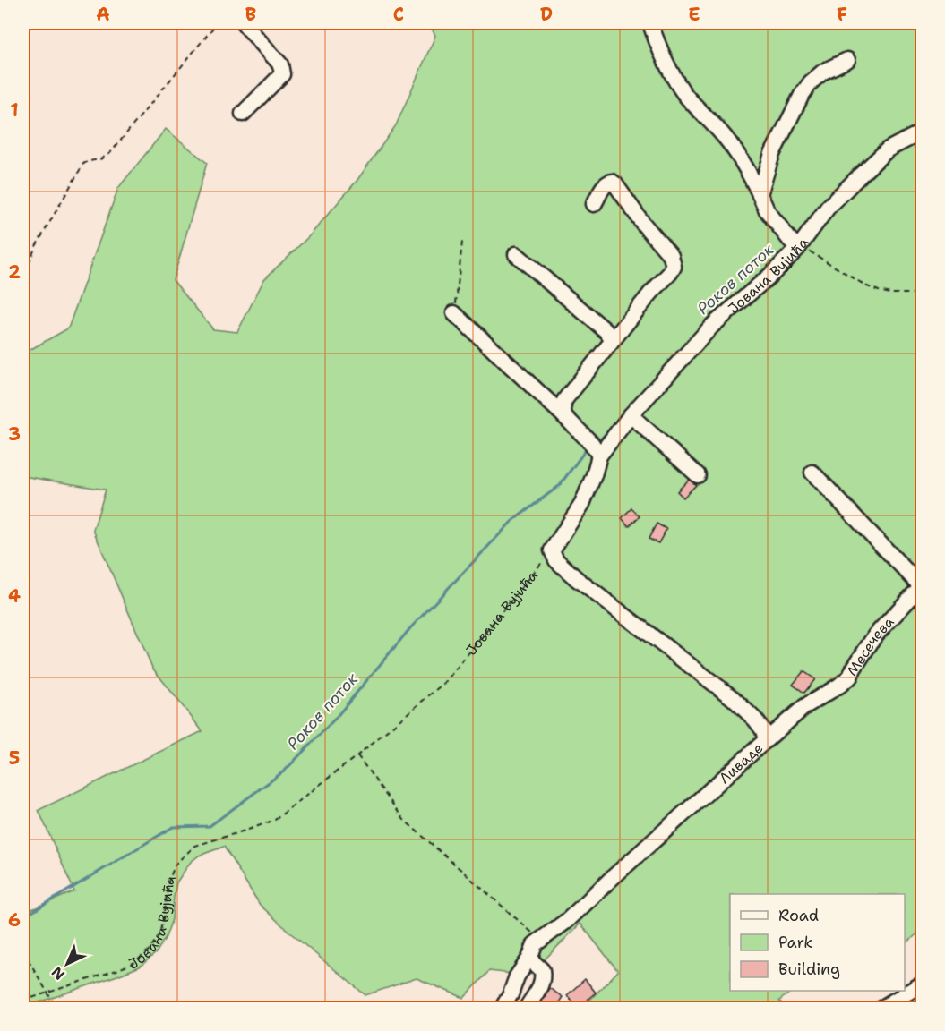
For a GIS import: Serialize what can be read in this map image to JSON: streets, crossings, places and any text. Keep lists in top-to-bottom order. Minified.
{"streets":{"street":["Јована Вујића","Месечева","Ливаде"]},"crossings":[["Јована Вујића","Ливаде"],["Месечева","Ливаде"]],"water":["Роков поток"],"legend":["Road","Park","Building"],"north":"bottom left","grid":{"columns":["A","B","C","D","E","F"],"rows":["1","2","3","4","5","6"]}}
